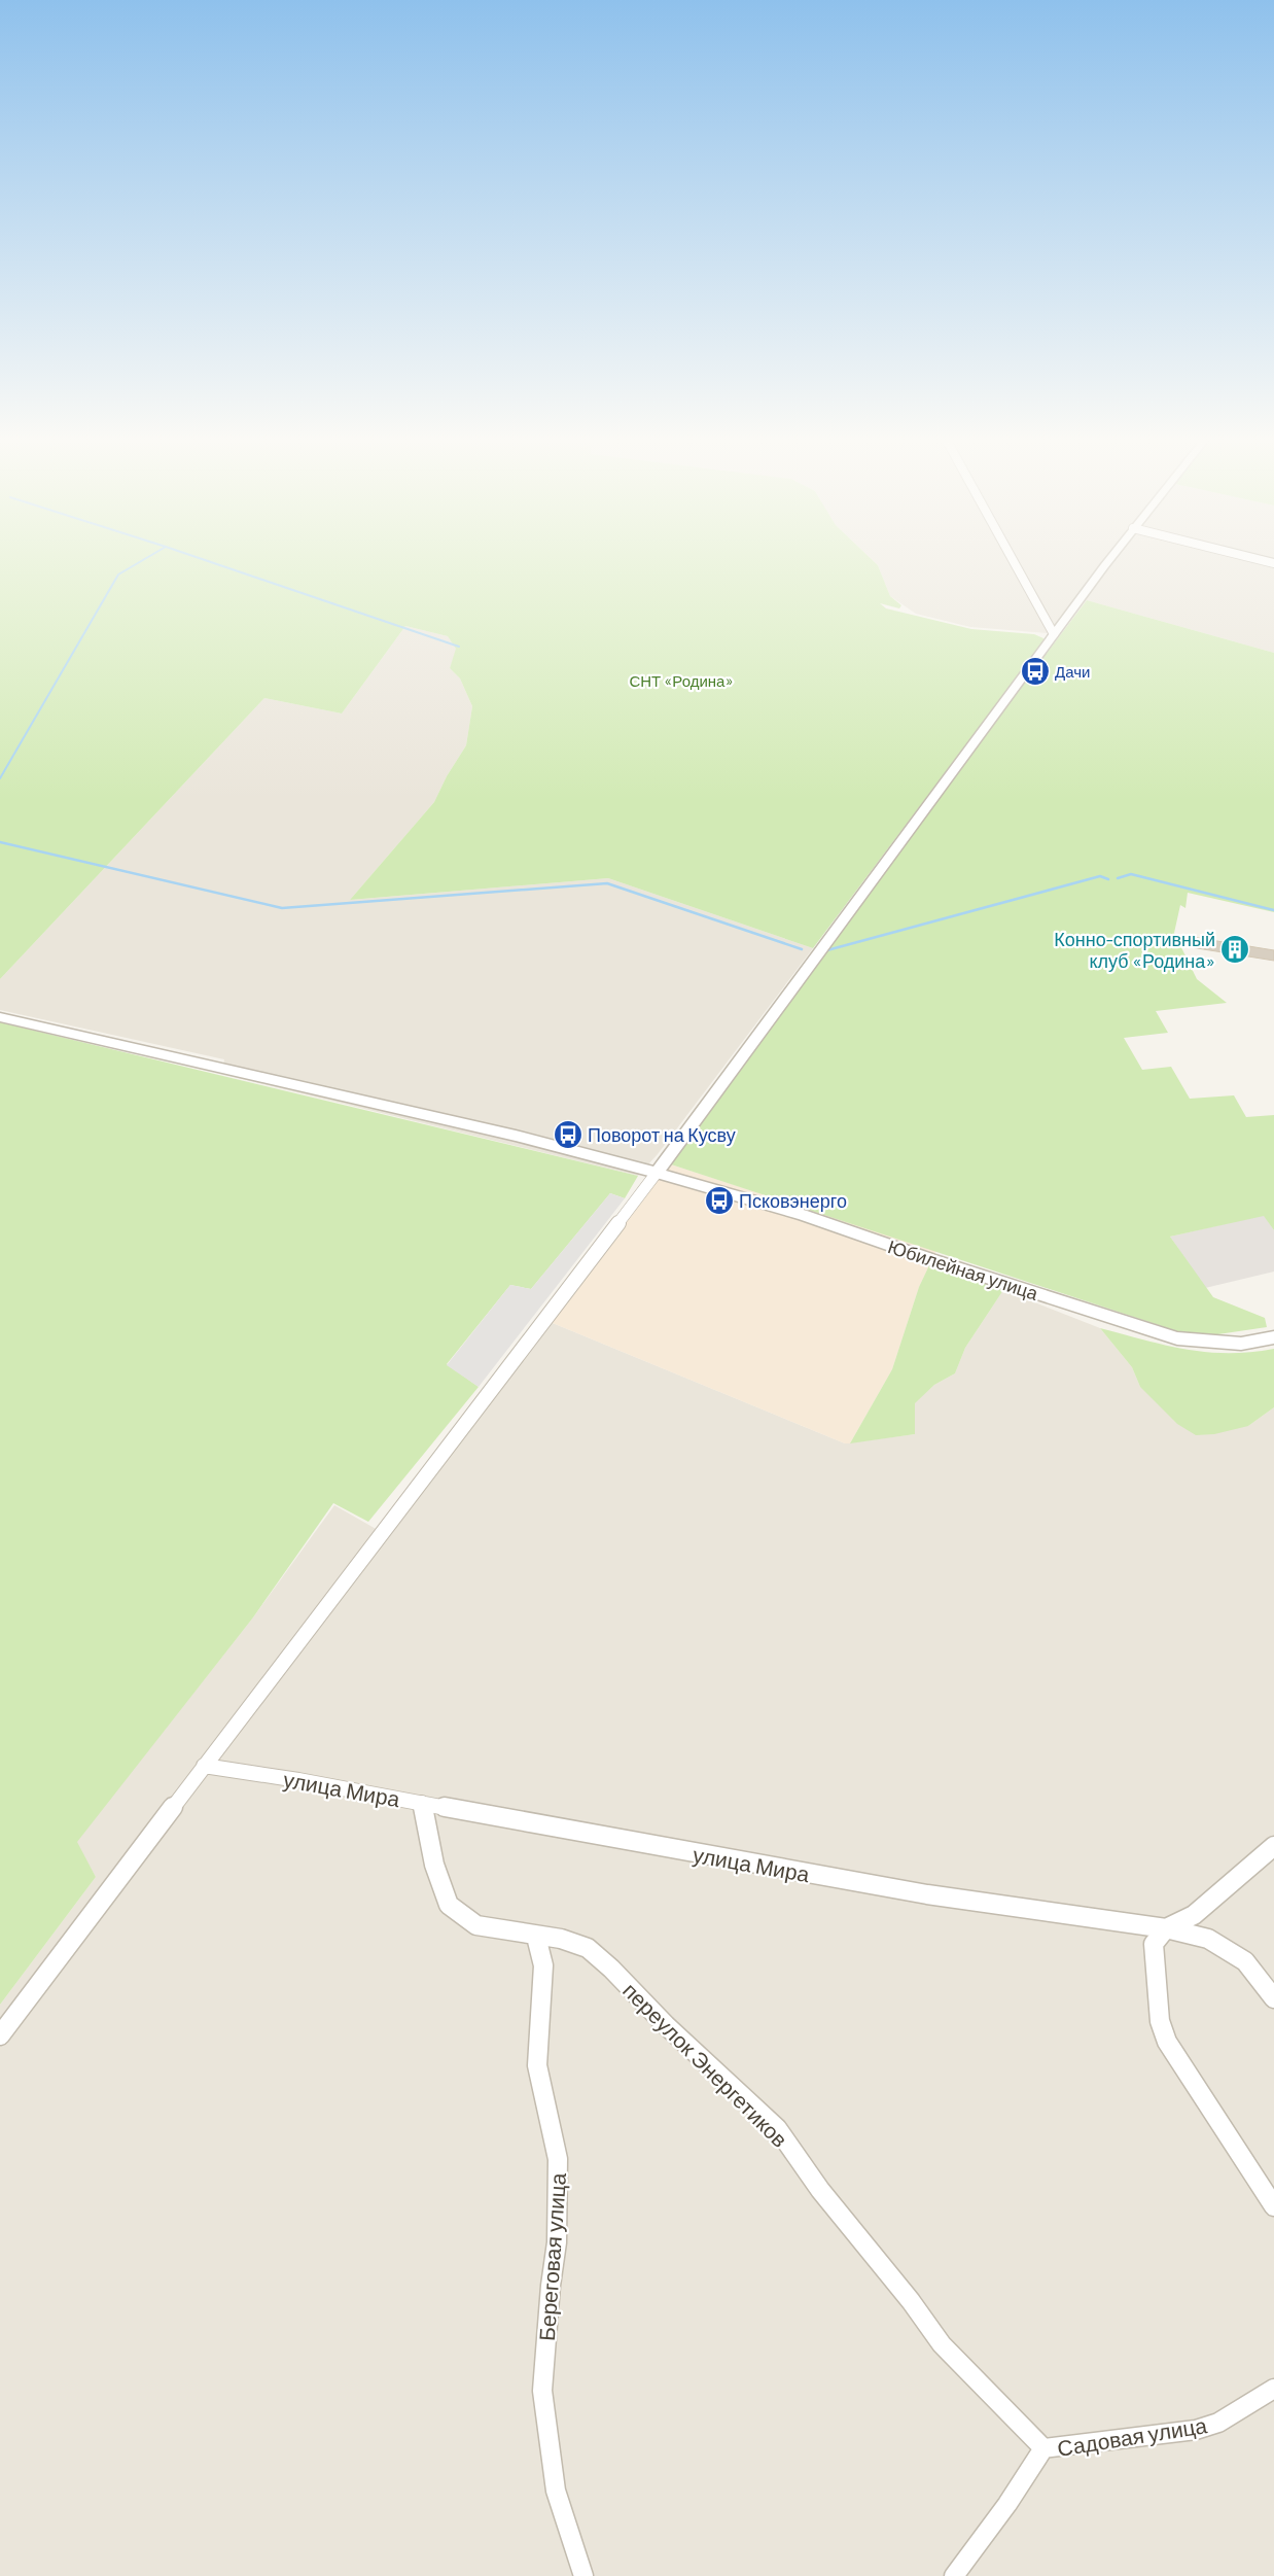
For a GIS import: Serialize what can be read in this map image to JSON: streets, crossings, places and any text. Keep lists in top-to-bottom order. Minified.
{"streets":{"street":["Юбилейная улица","улица Мира","переулок Энергетиков","Береговая улица","Садовая улица"]},"crossings":[["улица Мира","переулок Энергетиков"],["переулок Энергетиков","Береговая улица"],["переулок Энергетиков","Садовая улица"]],"parks":["СНТ «Родина»"],"places":{"bus stop":["Дачи","Поворот на Кусву","Псковэнерго"],"building":["Конно-спортивный клуб «Родина»"]}}
